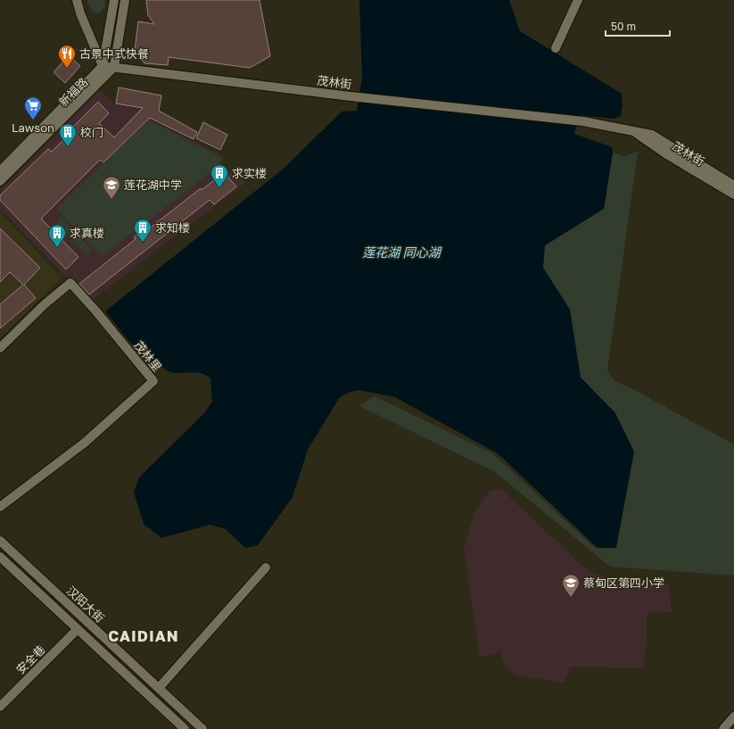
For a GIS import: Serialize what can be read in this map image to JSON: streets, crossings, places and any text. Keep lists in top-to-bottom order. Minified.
{"streets":{"street":["茂林街","新福路","茂林里","汉阳大街","安全巷"]},"crossings":[["茂林街","新福路"],["汉阳大街","安全巷"]],"districts":["CAIDIAN"],"water":["莲花湖 同心湖"],"places":{"restaurant":["古景中式快餐"],"supermarket":["Lawson"],"building":["校门","求实楼","求知楼","求真楼"],"school or university":["莲花湖中学","蔡甸区第四小学"]},"scale_bar":"50 m"}
